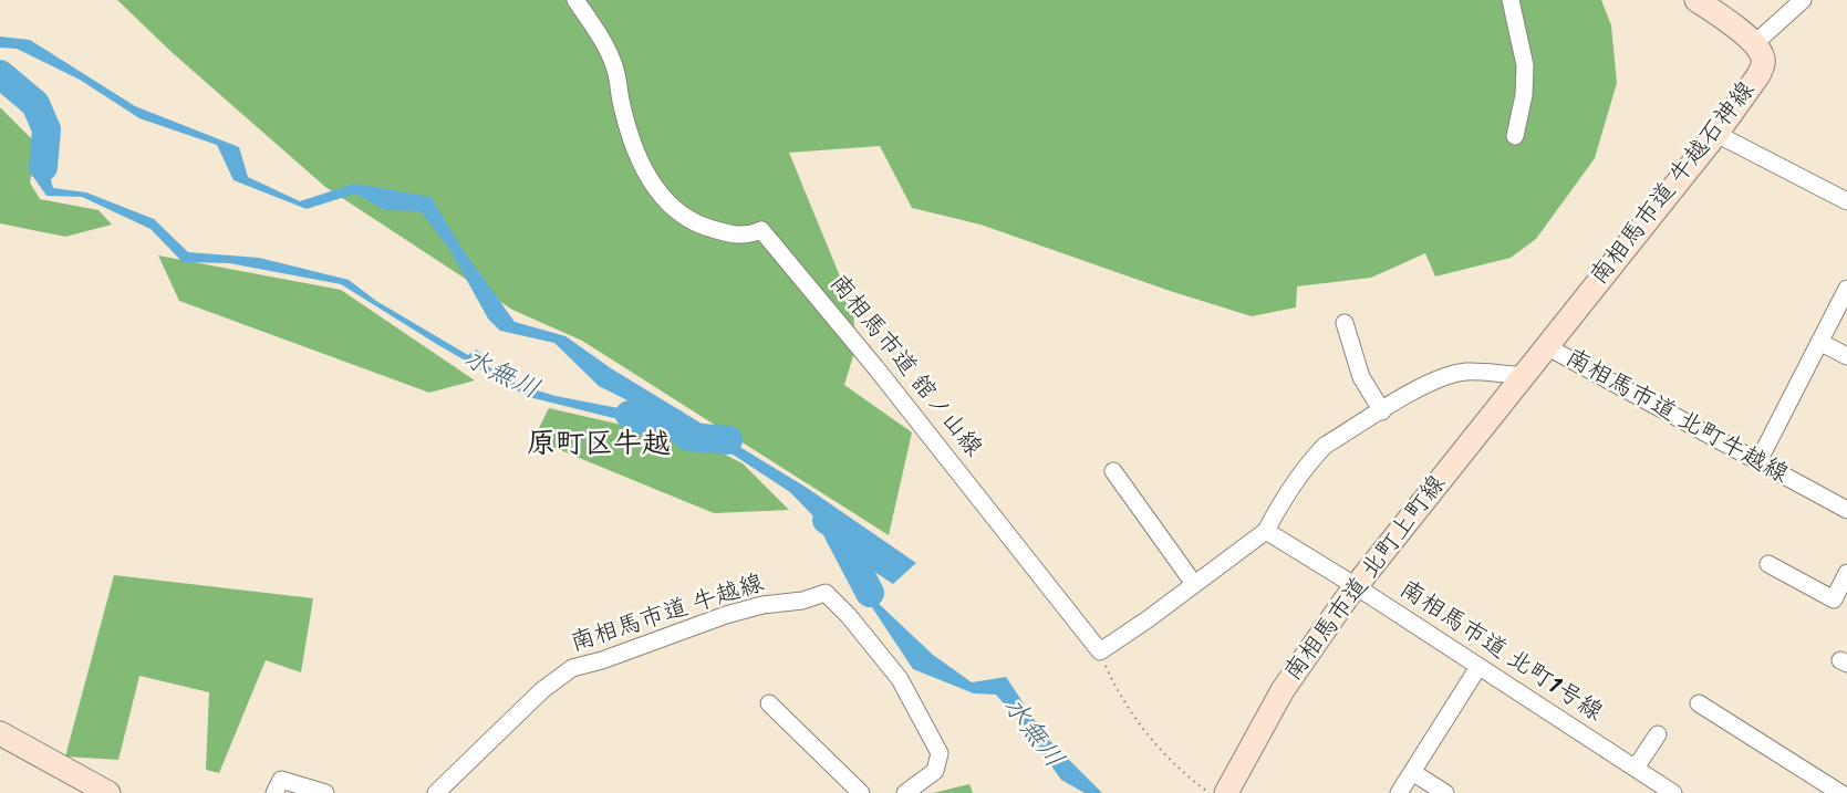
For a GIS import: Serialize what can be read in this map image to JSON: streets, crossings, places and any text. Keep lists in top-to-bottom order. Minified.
{"streets":{"street":["南相馬市道 牛越石神線","南相馬市道 舘ノ山線","南相馬市道 北町牛越線","南相馬市道 北町上町線","南相馬市道 牛越線","南相馬市道 北町1号線"]},"crossings":[["南相馬市道 牛越石神線","南相馬市道 北町牛越線"],["南相馬市道 北町牛越線","南相馬市道 北町上町線"],["南相馬市道 北町上町線","南相馬市道 北町1号線"]],"districts":["原町区牛越"],"water":["水無川"]}
